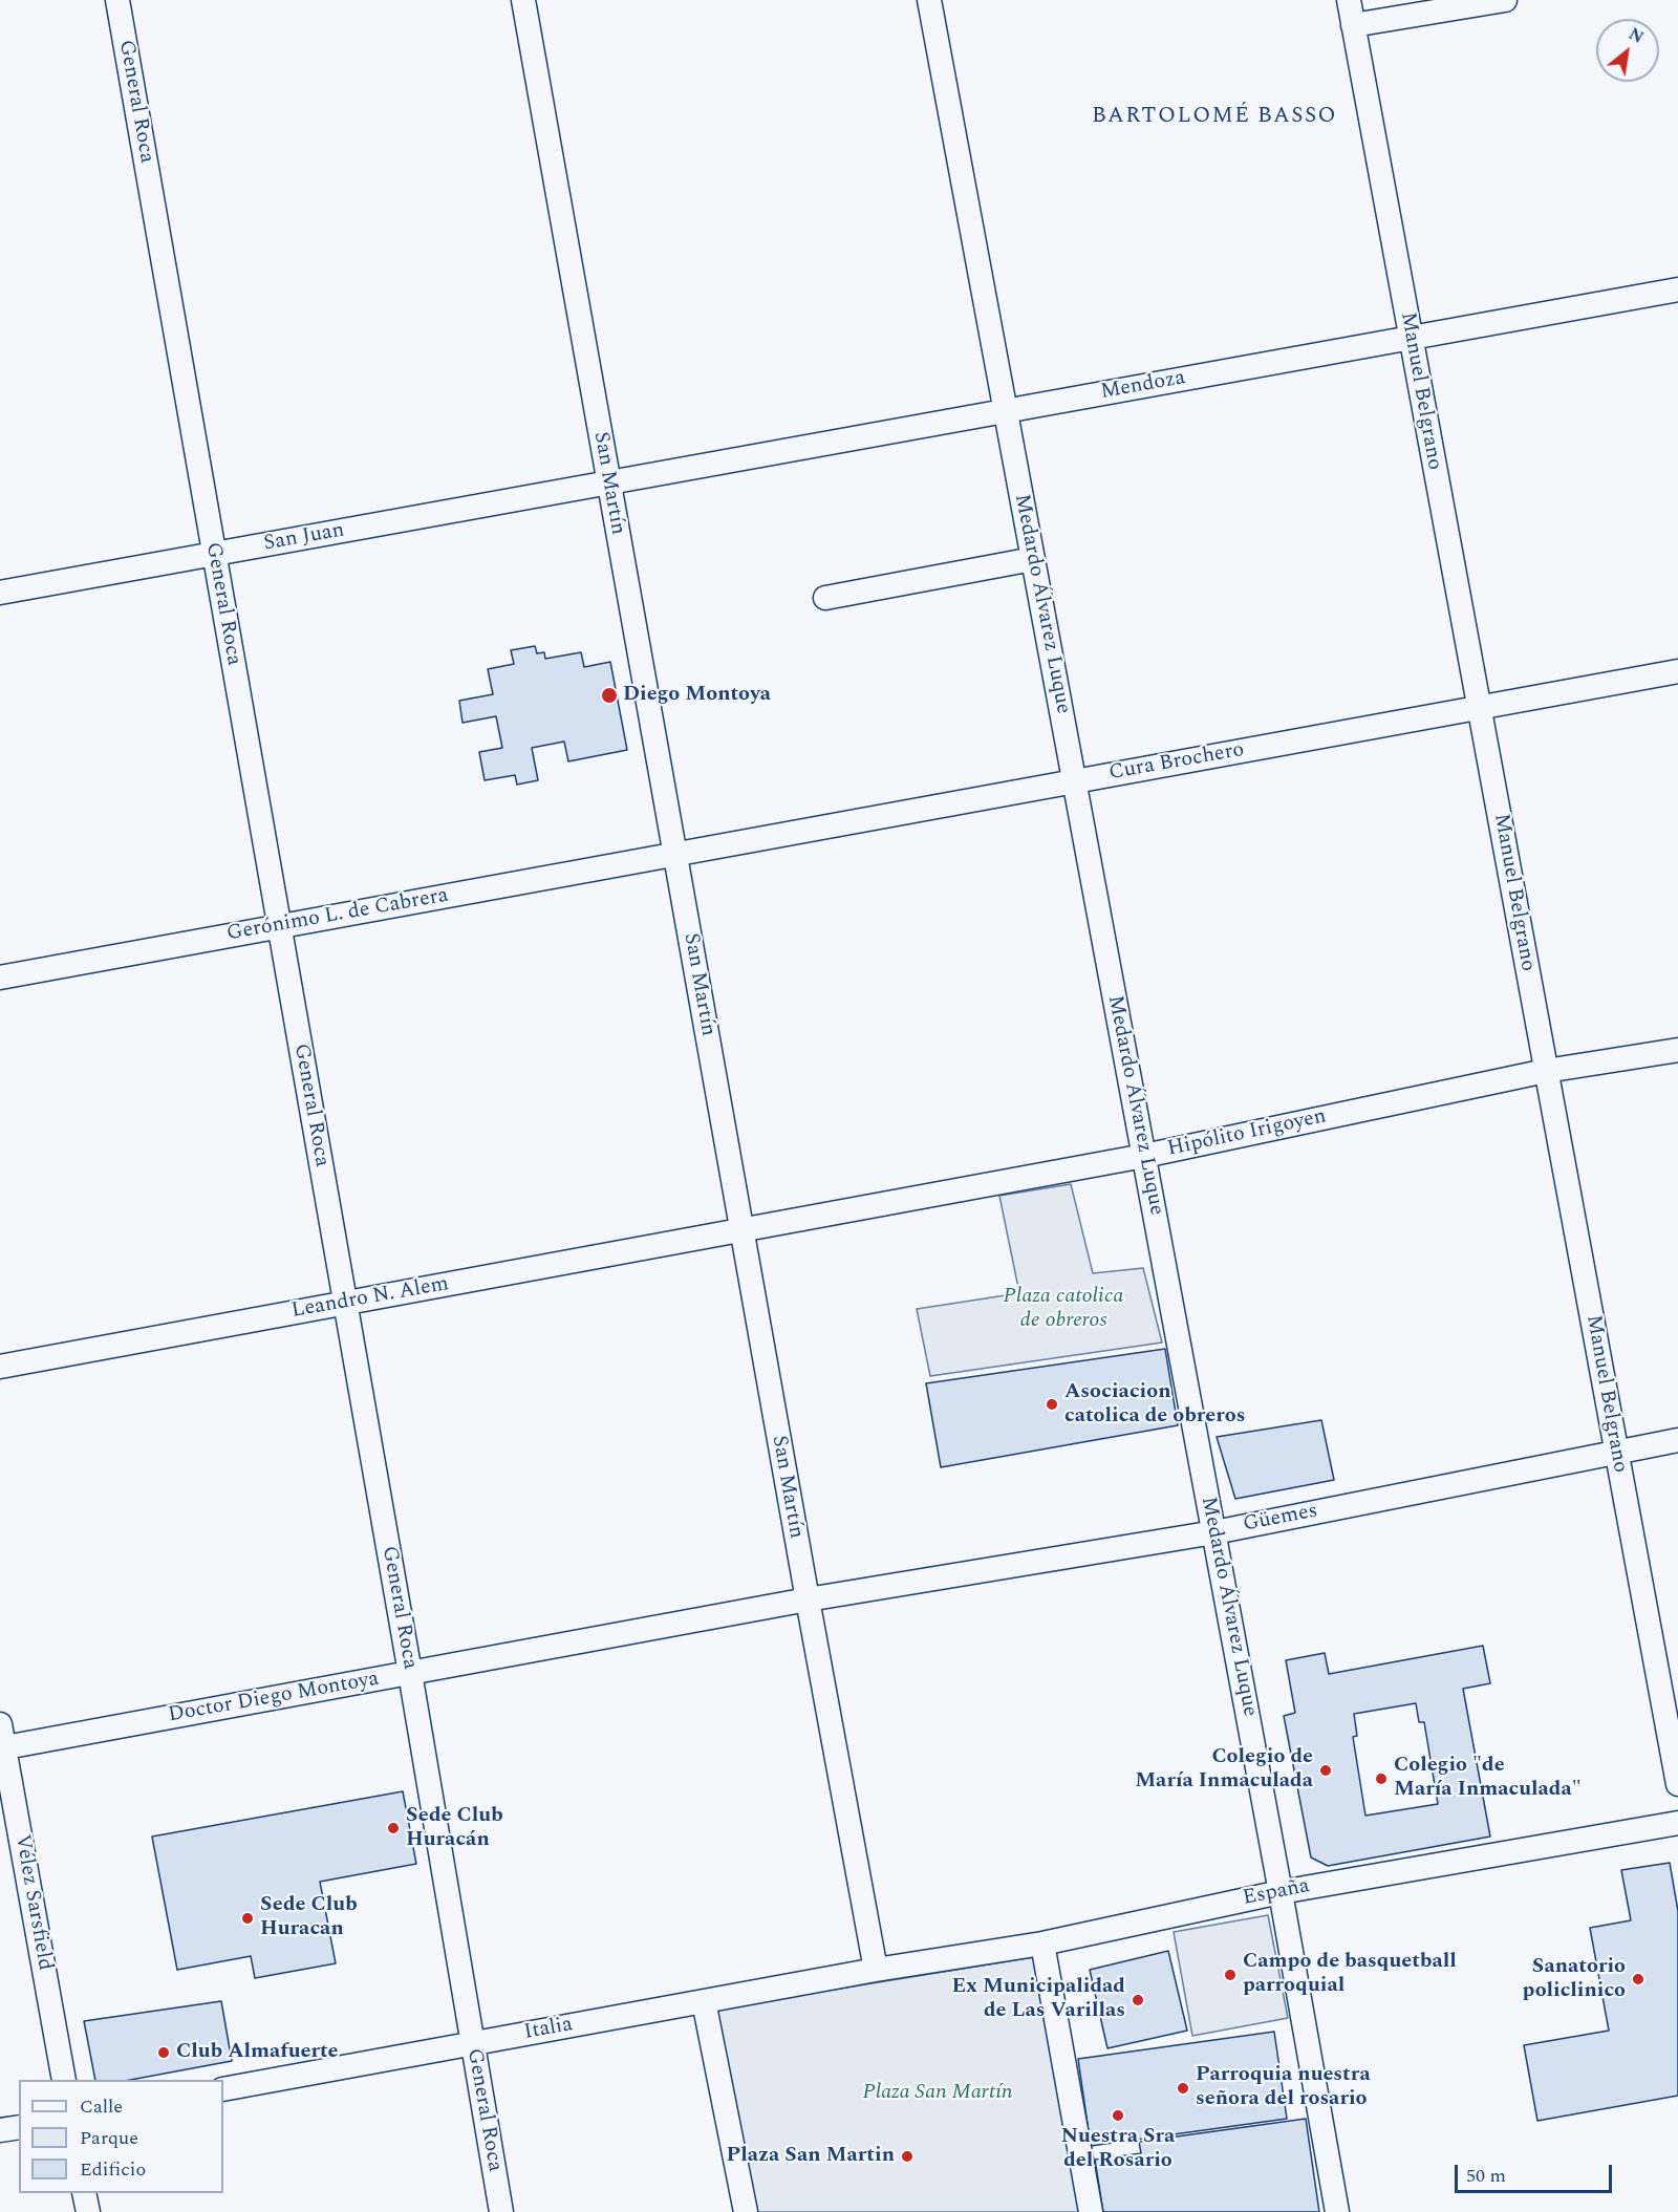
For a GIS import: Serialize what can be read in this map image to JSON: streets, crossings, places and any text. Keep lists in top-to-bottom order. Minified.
{"streets":{"street":["General Roca","Mendoza","Manuel Belgrano","San Martín","San Juan","Medardo Álvarez Luque","Cura Brochero","Gerónimo L. de Cabrera","Hipólito Irigoyen","Leandro N. Alem","Güemes","Doctor Diego Montoya","España","Vélez Sarsfield","Italia"]},"crossings":[["General Roca","San Juan"],["General Roca","Gerónimo L. de Cabrera"],["General Roca","Leandro N. Alem"],["General Roca","Doctor Diego Montoya"],["General Roca","Italia"],["Mendoza","Manuel Belgrano"],["Mendoza","San Martín"],["Mendoza","San Juan"],["Mendoza","Medardo Álvarez Luque"],["Manuel Belgrano","Cura Brochero"],["Manuel Belgrano","Hipólito Irigoyen"],["Manuel Belgrano","Güemes"],["San Martín","San Juan"],["San Martín","Cura Brochero"],["San Martín","Gerónimo L. de Cabrera"],["San Martín","Hipólito Irigoyen"],["San Martín","Leandro N. Alem"],["San Martín","Güemes"],["San Martín","Doctor Diego Montoya"],["San Martín","España"],["San Martín","Italia"],["Medardo Álvarez Luque","Cura Brochero"],["Medardo Álvarez Luque","Hipólito Irigoyen"],["Medardo Álvarez Luque","Güemes"],["Medardo Álvarez Luque","España"],["Cura Brochero","Gerónimo L. de Cabrera"],["Hipólito Irigoyen","Leandro N. Alem"],["Güemes","Doctor Diego Montoya"],["Doctor Diego Montoya","Vélez Sarsfield"],["España","Italia"]],"districts":["BARTOLOMÉ BASSO"],"parks":["Plaza catolica de obreros","Plaza San Martín"],"places":["Diego Montoya","Asociacion catolica de obreros","Colegio de María Inmaculada","Colegio \"de María Inmaculada\"","Sede Club Huracán","Sede Club Huracan","Campo de basquetball parroquial","Sanatorio policlinico","Ex Municipalidad de Las Varillas","Club Almafuerte","Parroquia nuestra señora del rosario","Nuestra Sra del Rosario","Plaza San Martin"],"legend":["Calle","Parque","Edificio"],"scale_bar":"50 m","north":"top right"}
